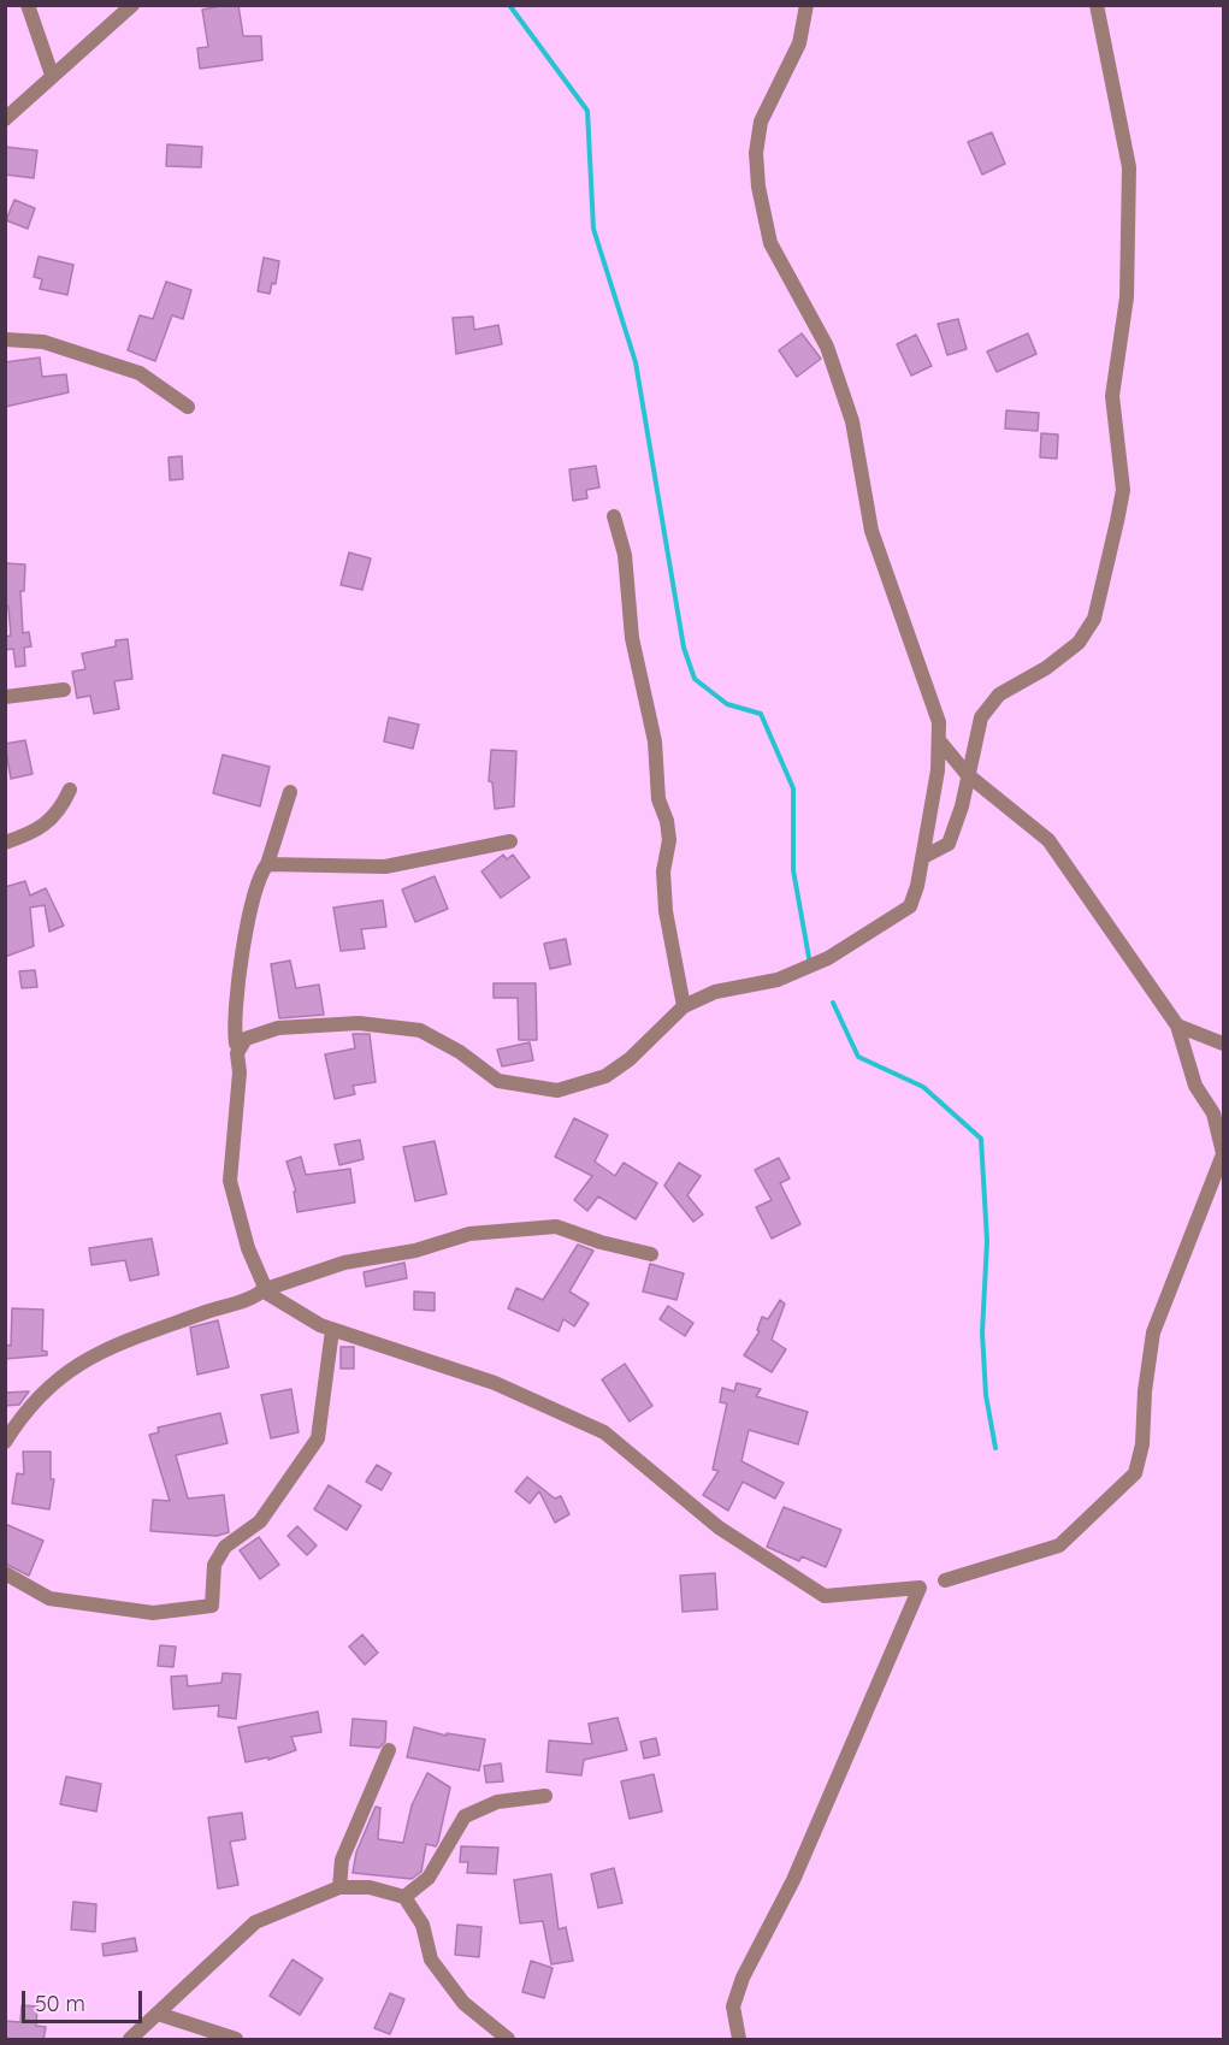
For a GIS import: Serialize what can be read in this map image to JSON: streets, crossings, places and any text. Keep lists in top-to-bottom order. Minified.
{"scale_bar":"50 m"}
